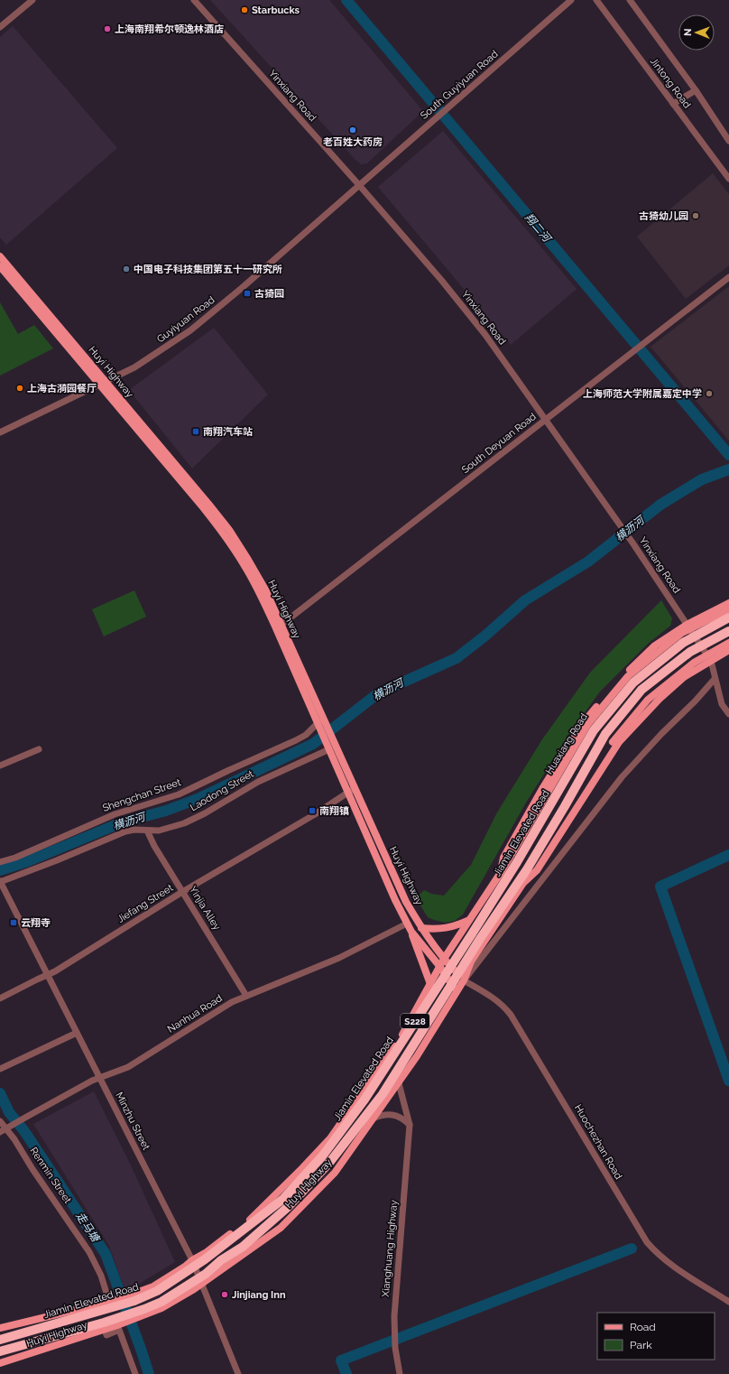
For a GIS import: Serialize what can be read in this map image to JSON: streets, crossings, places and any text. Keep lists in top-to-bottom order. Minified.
{"streets":{"highway":["Jiamin Elevated Road","S228"],"main road":["Huyi Highway","Huaxiang Road"],"street":["Jintong Road","South Guyiyuan Road","Yinxiang Road","Guyiyuan Road","South Deyuan Road","Laodong Street","Shengchan Street","Jiefang Street","Yinjia Alley","Nanhua Road","Minzhu Street","Huochezhan Road","Renmin Street","Xianghuang Highway"]},"crossings":[["South Guyiyuan Road","Yinxiang Road"],["South Guyiyuan Road","Guyiyuan Road"],["Yinxiang Road","Guyiyuan Road"],["Yinxiang Road","South Deyuan Road"],["Guyiyuan Road","Huyi Highway"],["Huyi Highway","South Deyuan Road"],["Huyi Highway","Huaxiang Road"],["Huyi Highway","Laodong Street"],["Huyi Highway","Shengchan Street"],["Huyi Highway","Jiefang Street"],["Huyi Highway","Nanhua Road"],["Huyi Highway","Minzhu Street"],["Huyi Highway","Huochezhan Road"],["Huyi Highway","Renmin Street"],["Laodong Street","Yinjia Alley"],["Laodong Street","Minzhu Street"],["Jiefang Street","Yinjia Alley"],["Jiefang Street","Minzhu Street"],["Yinjia Alley","Nanhua Road"],["Nanhua Road","Minzhu Street"],["Nanhua Road","Renmin Street"]],"water":["翔二河","横沥河","走马塘"],"places":{"other":["Starbucks","上海南翔希尔顿逸林酒店","老百姓大药房","古猗幼儿园","中国电子科技集团第五十一研究所","上海古漪园餐厅","上海师范大学附属嘉定中学","Jinjiang Inn"],"transit":["古猗园","南翔汽车站","南翔镇","云翔寺"]},"legend":["Road","Park"],"north":"left"}
